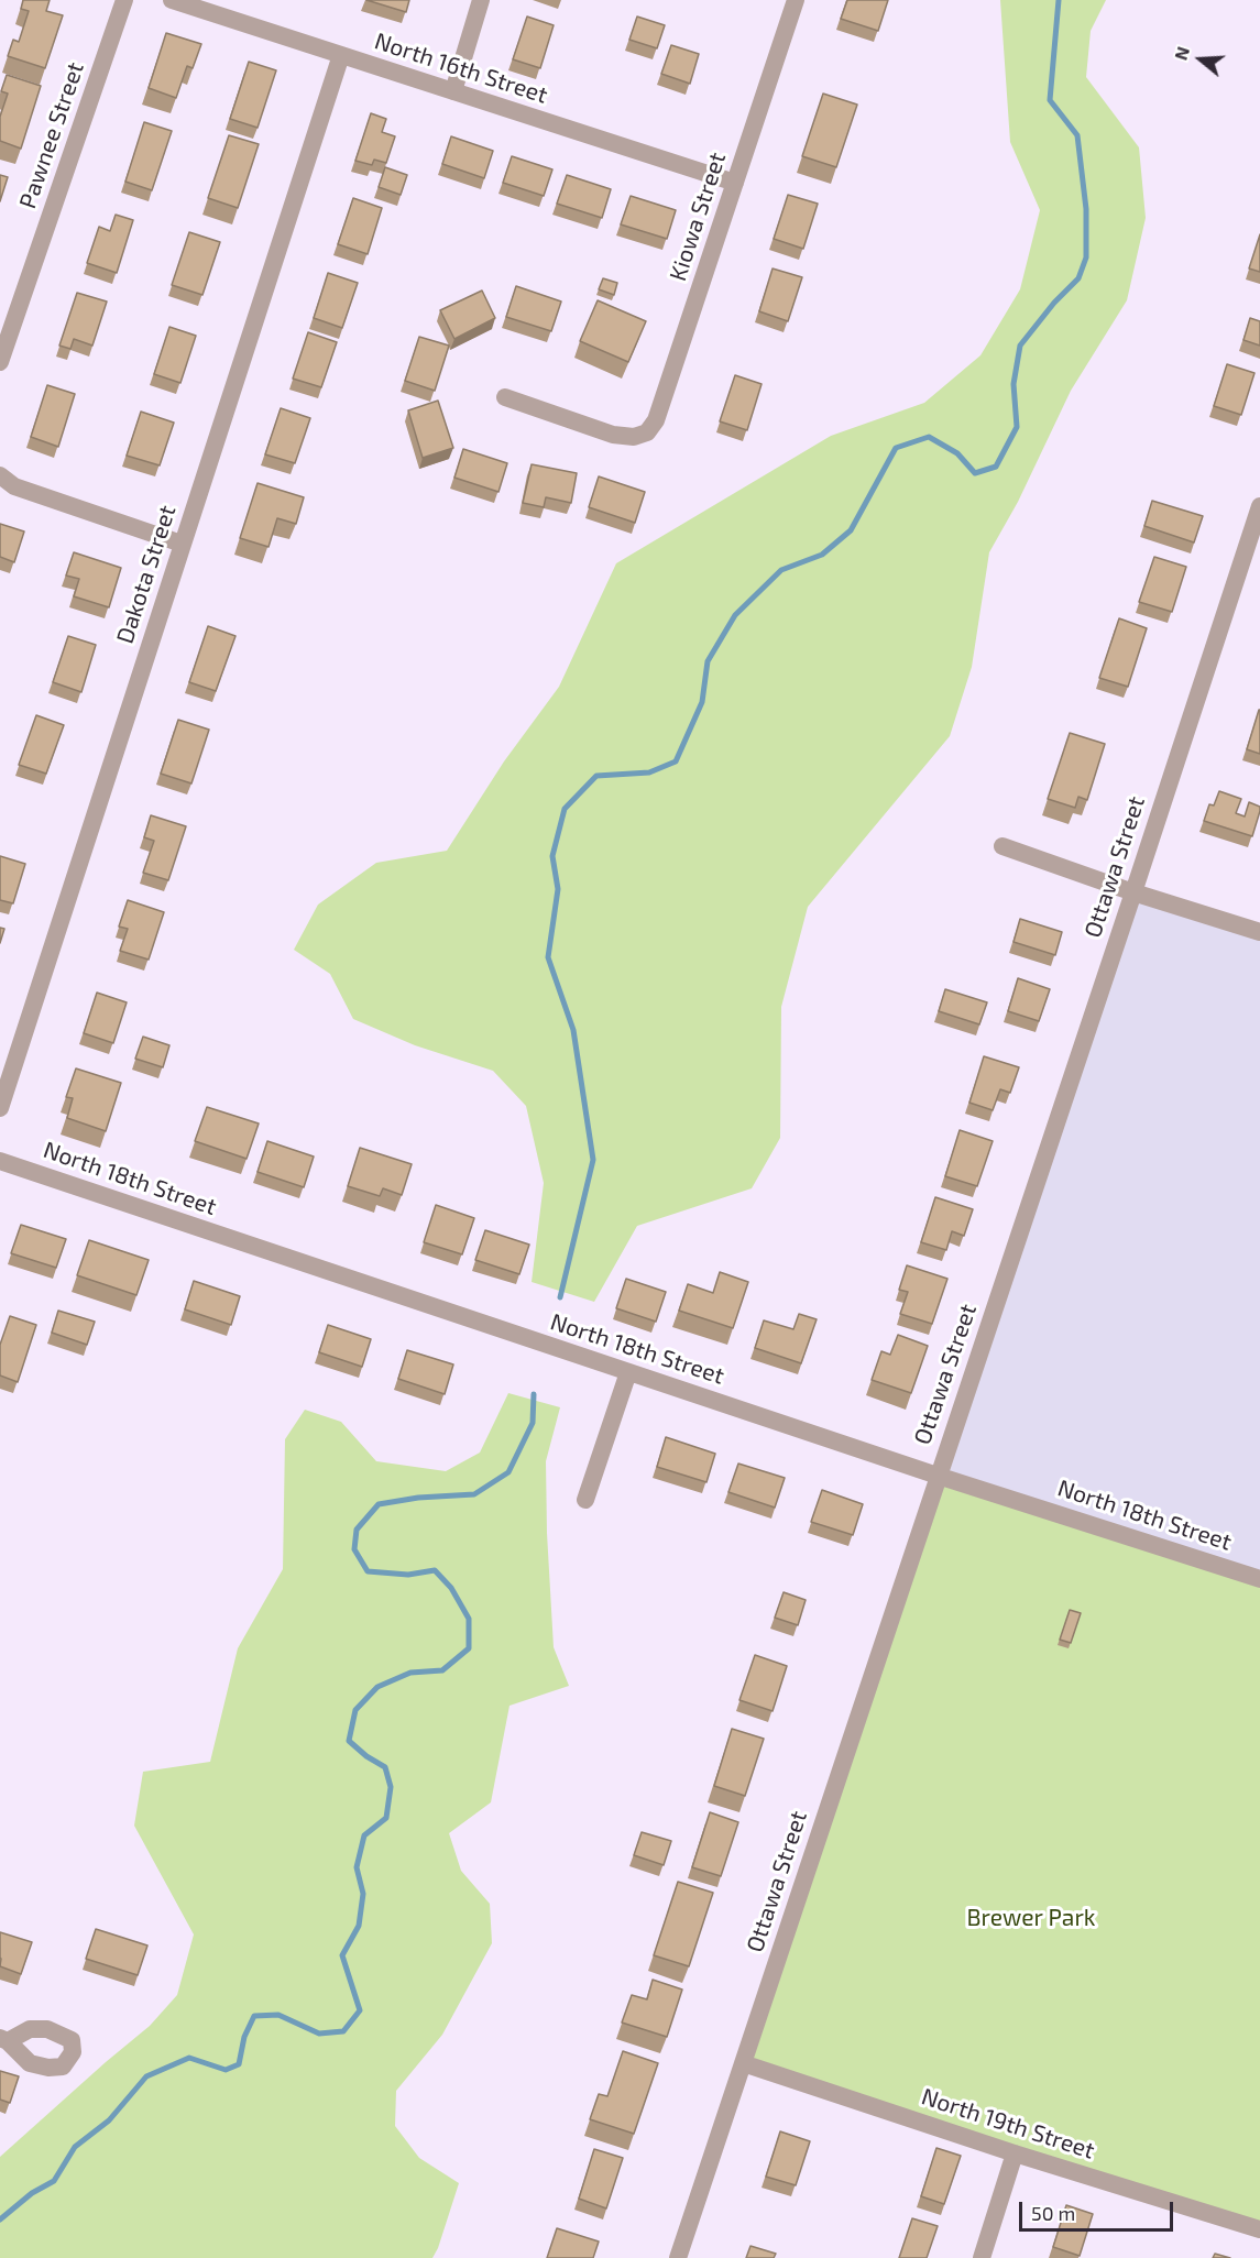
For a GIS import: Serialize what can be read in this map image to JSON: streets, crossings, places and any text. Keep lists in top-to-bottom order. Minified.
{"streets":{"street":["North 16th Street","Pawnee Street","Kiowa Street","Dakota Street","Ottawa Street","North 18th Street","North 19th Street"]},"crossings":[["North 16th Street","Kiowa Street"],["North 16th Street","Dakota Street"],["Ottawa Street","North 18th Street"],["Ottawa Street","North 19th Street"]],"parks":["Brewer Park"],"scale_bar":"50 m","north":"left"}
